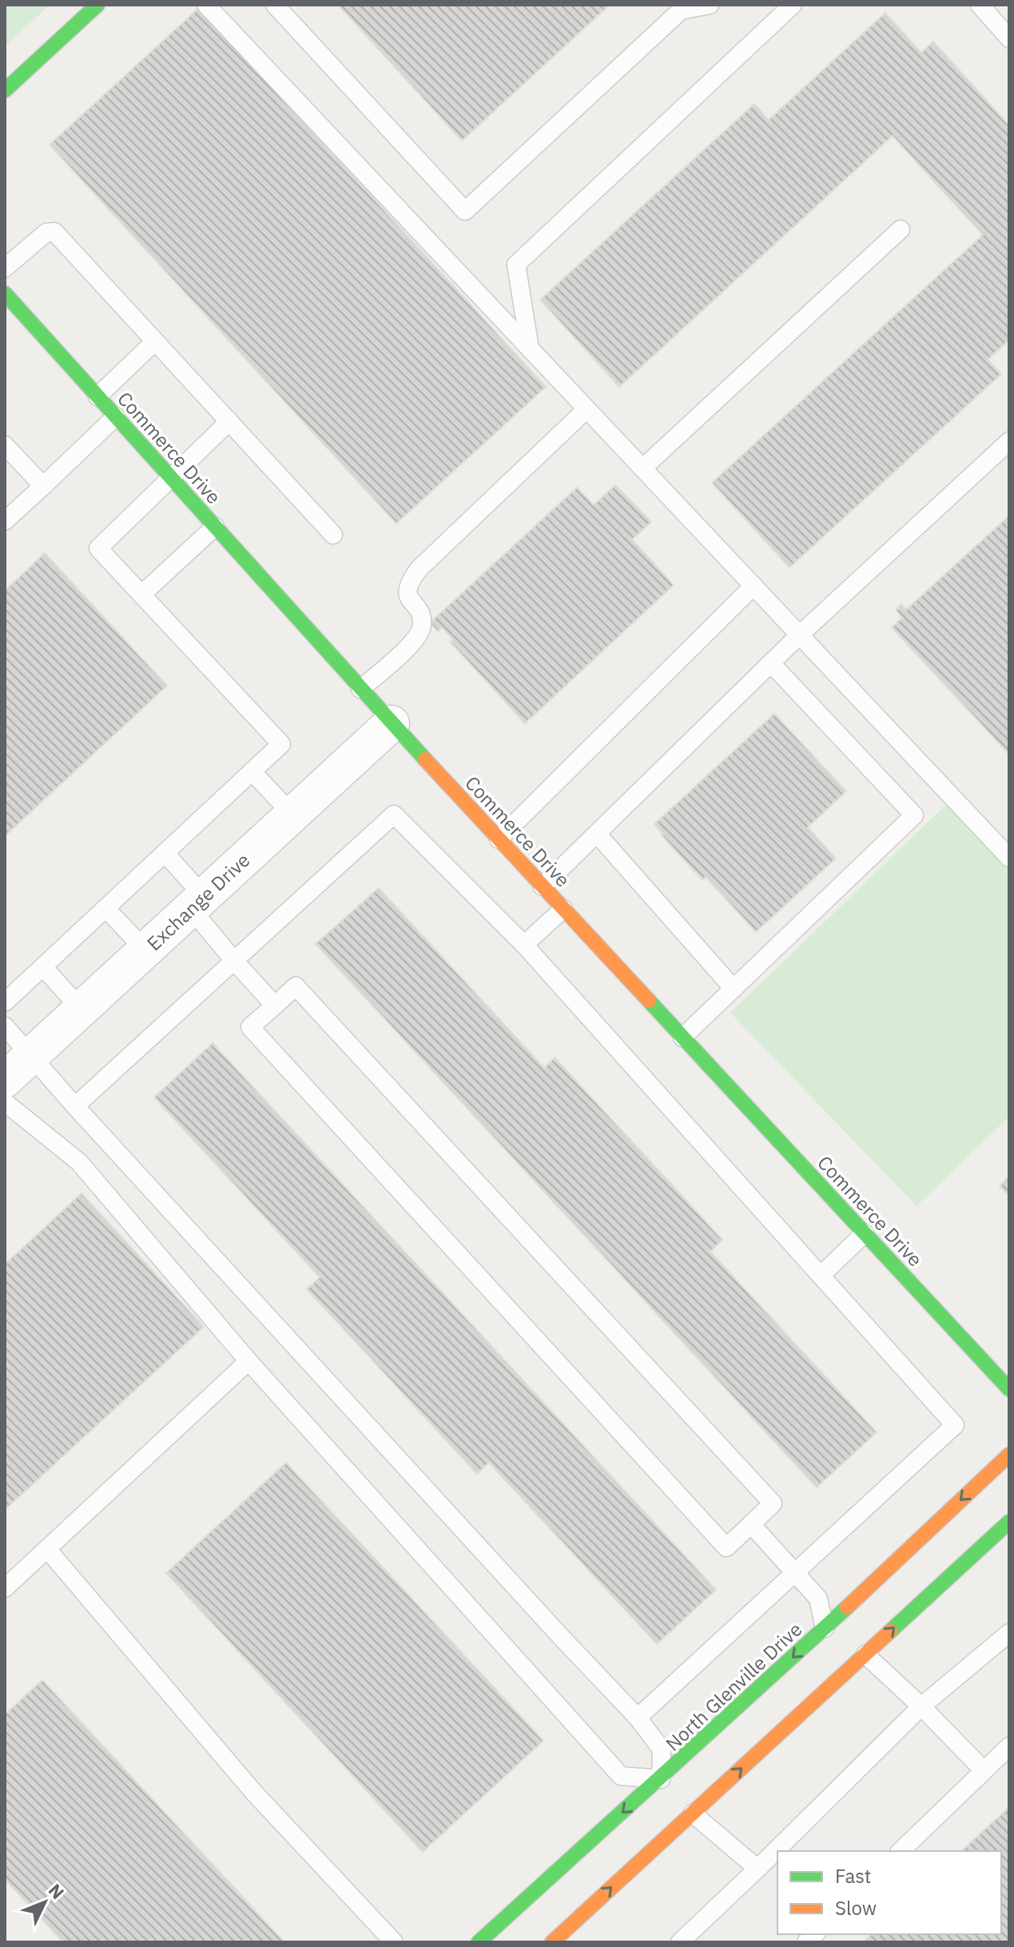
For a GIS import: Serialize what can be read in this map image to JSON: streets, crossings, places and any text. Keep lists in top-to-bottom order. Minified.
{"streets":{"street":["Commerce Drive","Exchange Drive","North Glenville Drive"]},"crossings":[["Commerce Drive","Exchange Drive"]],"legend":["Fast","Slow"],"north":"top right"}
